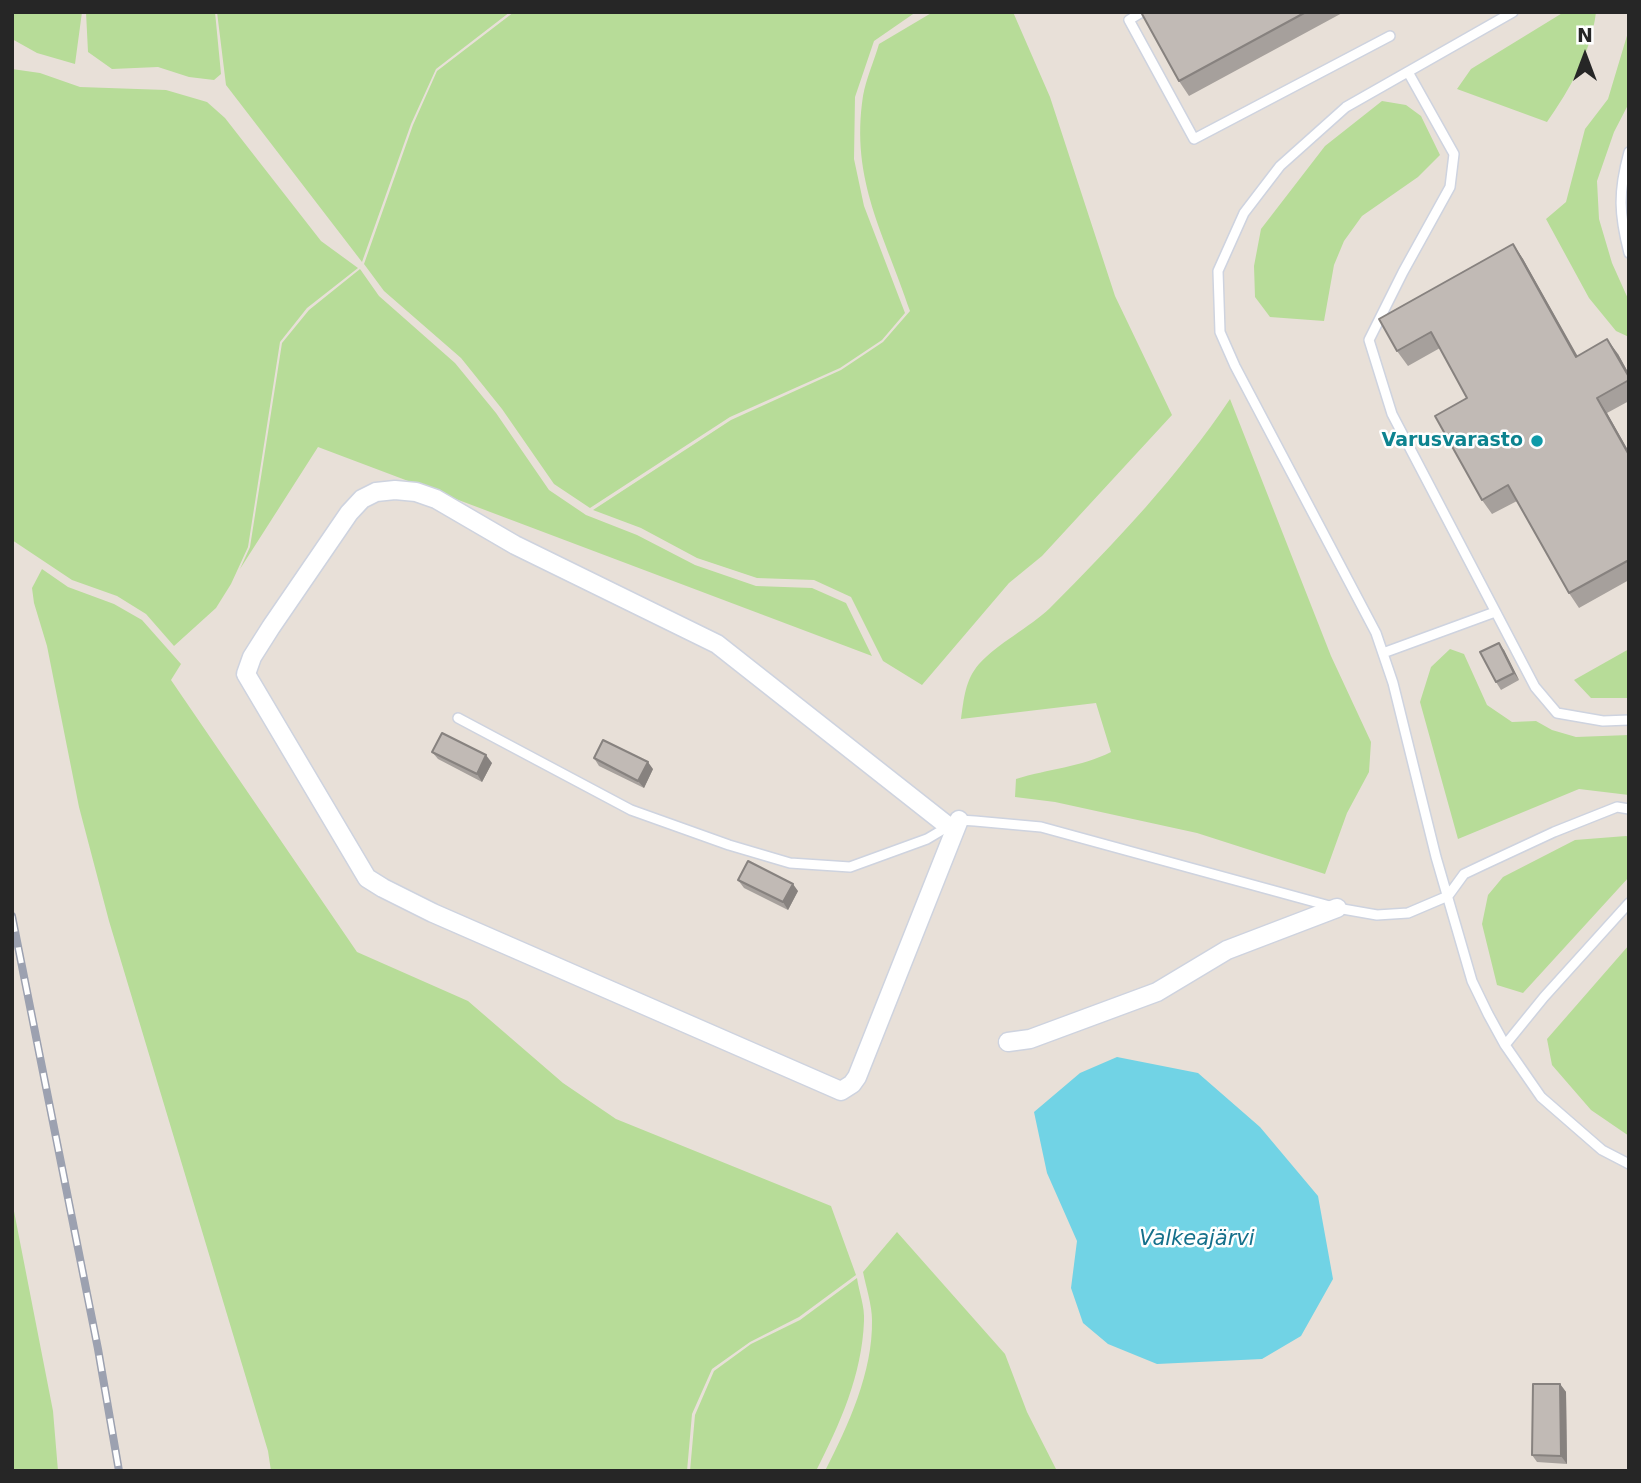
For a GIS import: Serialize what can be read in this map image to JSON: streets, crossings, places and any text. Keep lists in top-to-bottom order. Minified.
{"water":["Valkeajärvi"],"places":["Varusvarasto"],"north":"top"}
